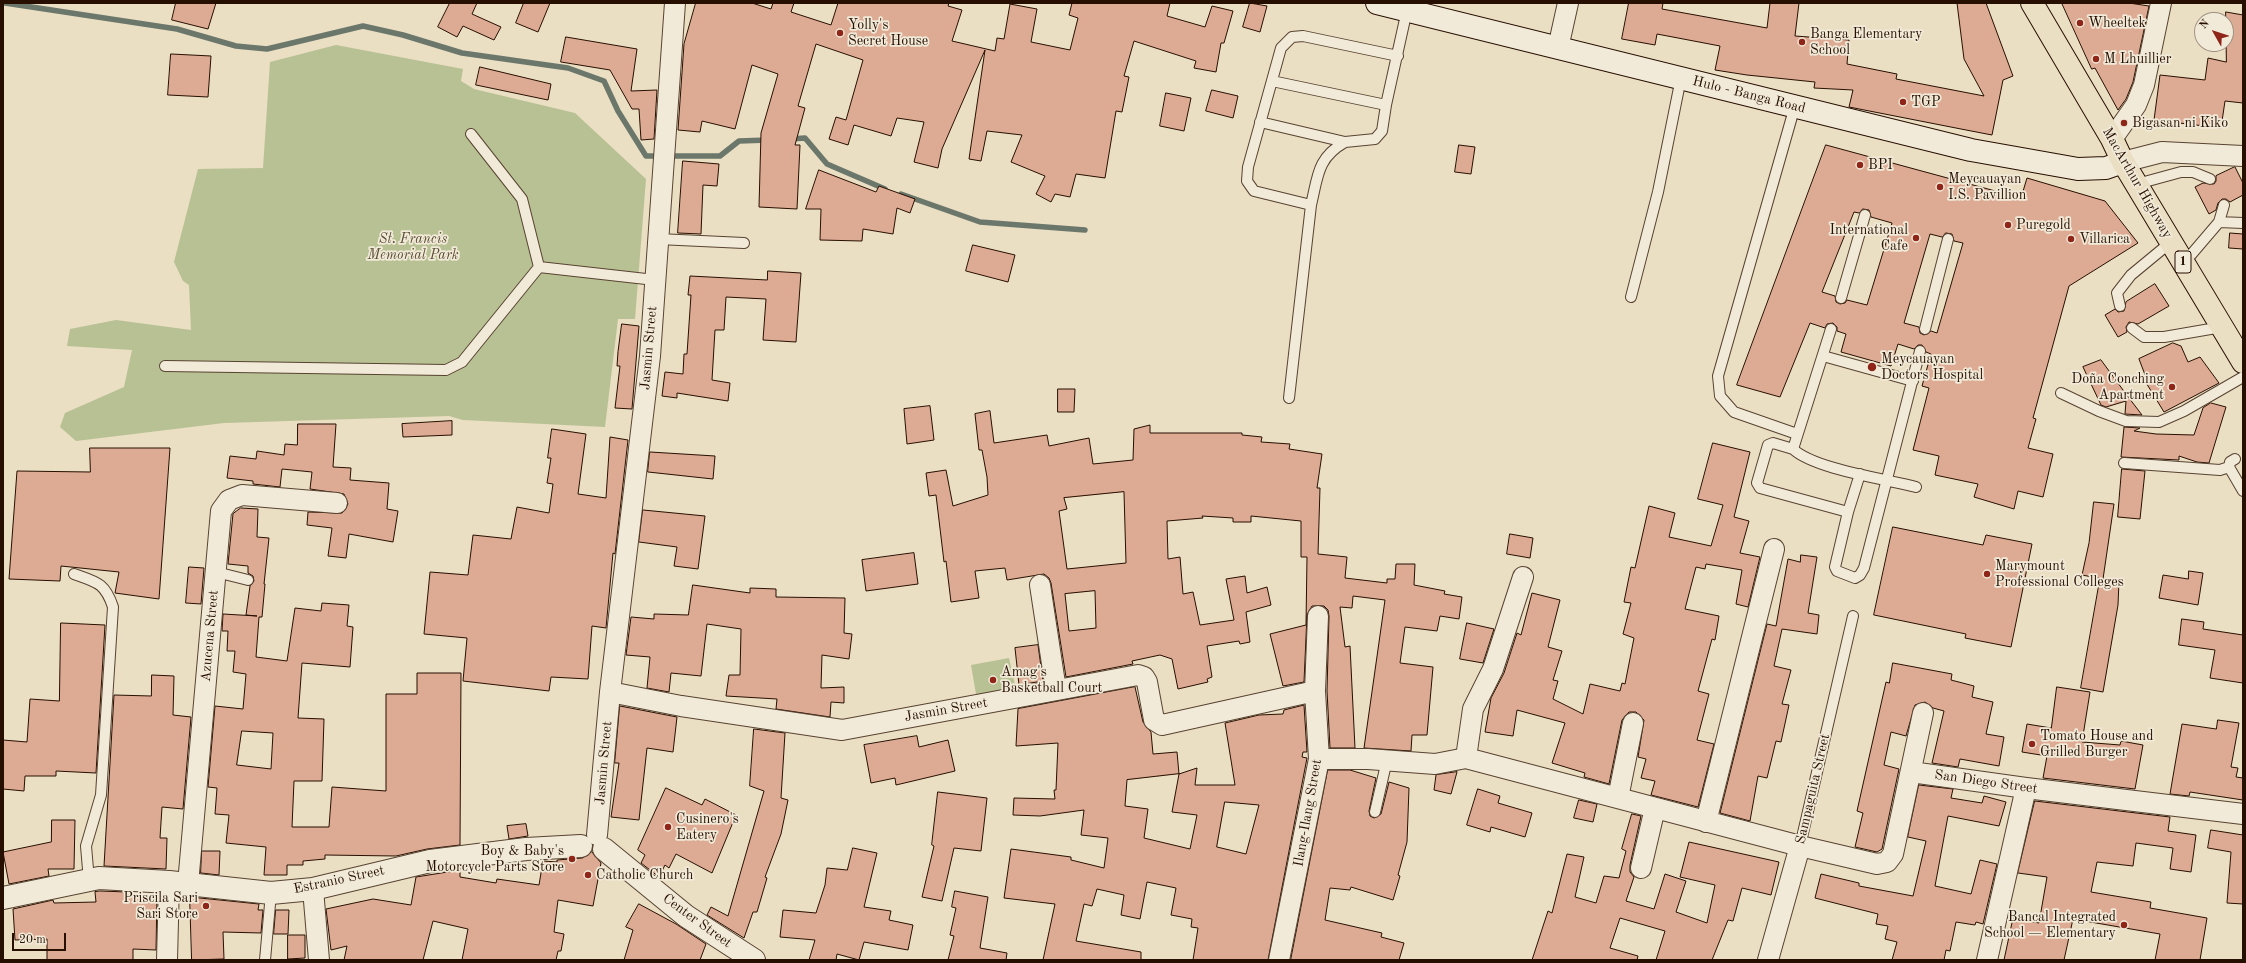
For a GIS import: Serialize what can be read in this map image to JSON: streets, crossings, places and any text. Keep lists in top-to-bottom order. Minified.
{"streets":{"highway":["MacArthur Highway","1"],"main road":["Hulo - Banga Road","Estranio Street","Center Street"],"street":["Jasmin Street","Azucena Street","San Diego Street","Sampaguita Street","Ilang-Ilang Street"]},"crossings":[["Hulo - Banga Road","MacArthur Highway"],["Jasmin Street","Ilang-Ilang Street"],["Jasmin Street","Estranio Street"],["Jasmin Street","Center Street"],["Azucena Street","Estranio Street"],["Estranio Street","Center Street"]],"parks":["St. Francis Memorial Park"],"places":["Wheeltek","Yolly's Secret House","Banga Elementary School","M Lhuillier","TGP","Bigasan ni Kiko","BPI","Meycauayan I.S. Pavillion","Puregold","International Cafe","Villarica","Meycauayan Doctors Hospital","Doña Conching Apartment","Marymount Professional Colleges","Amag's Basketball Court","Tomato House and Grilled Burger","Cusinero's Eatery","Boy & Baby's Motorcycle Parts Store","Catholic Church","Priscila Sari Sari Store","Bancal Integrated School — Elementary"],"scale_bar":"20 m","north":"top left"}
